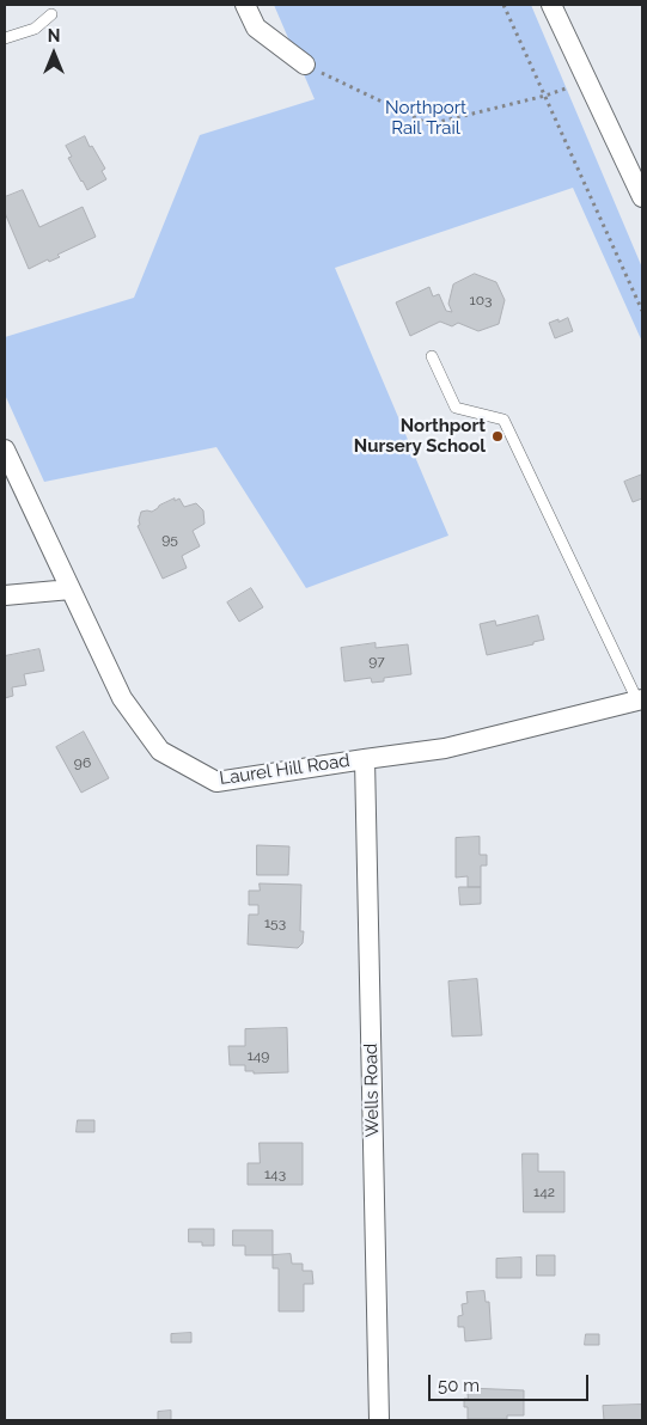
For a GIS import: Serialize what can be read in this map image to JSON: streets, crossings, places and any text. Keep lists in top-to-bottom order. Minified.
{"streets":{"street":["Laurel Hill Road","Wells Road"]},"crossings":[["Laurel Hill Road","Wells Road"]],"parks":["Northport Rail Trail"],"places":["Northport Nursery School"],"house_numbers":["103","95","97","96","153","149","143","142"],"scale_bar":"50 m","north":"top"}
